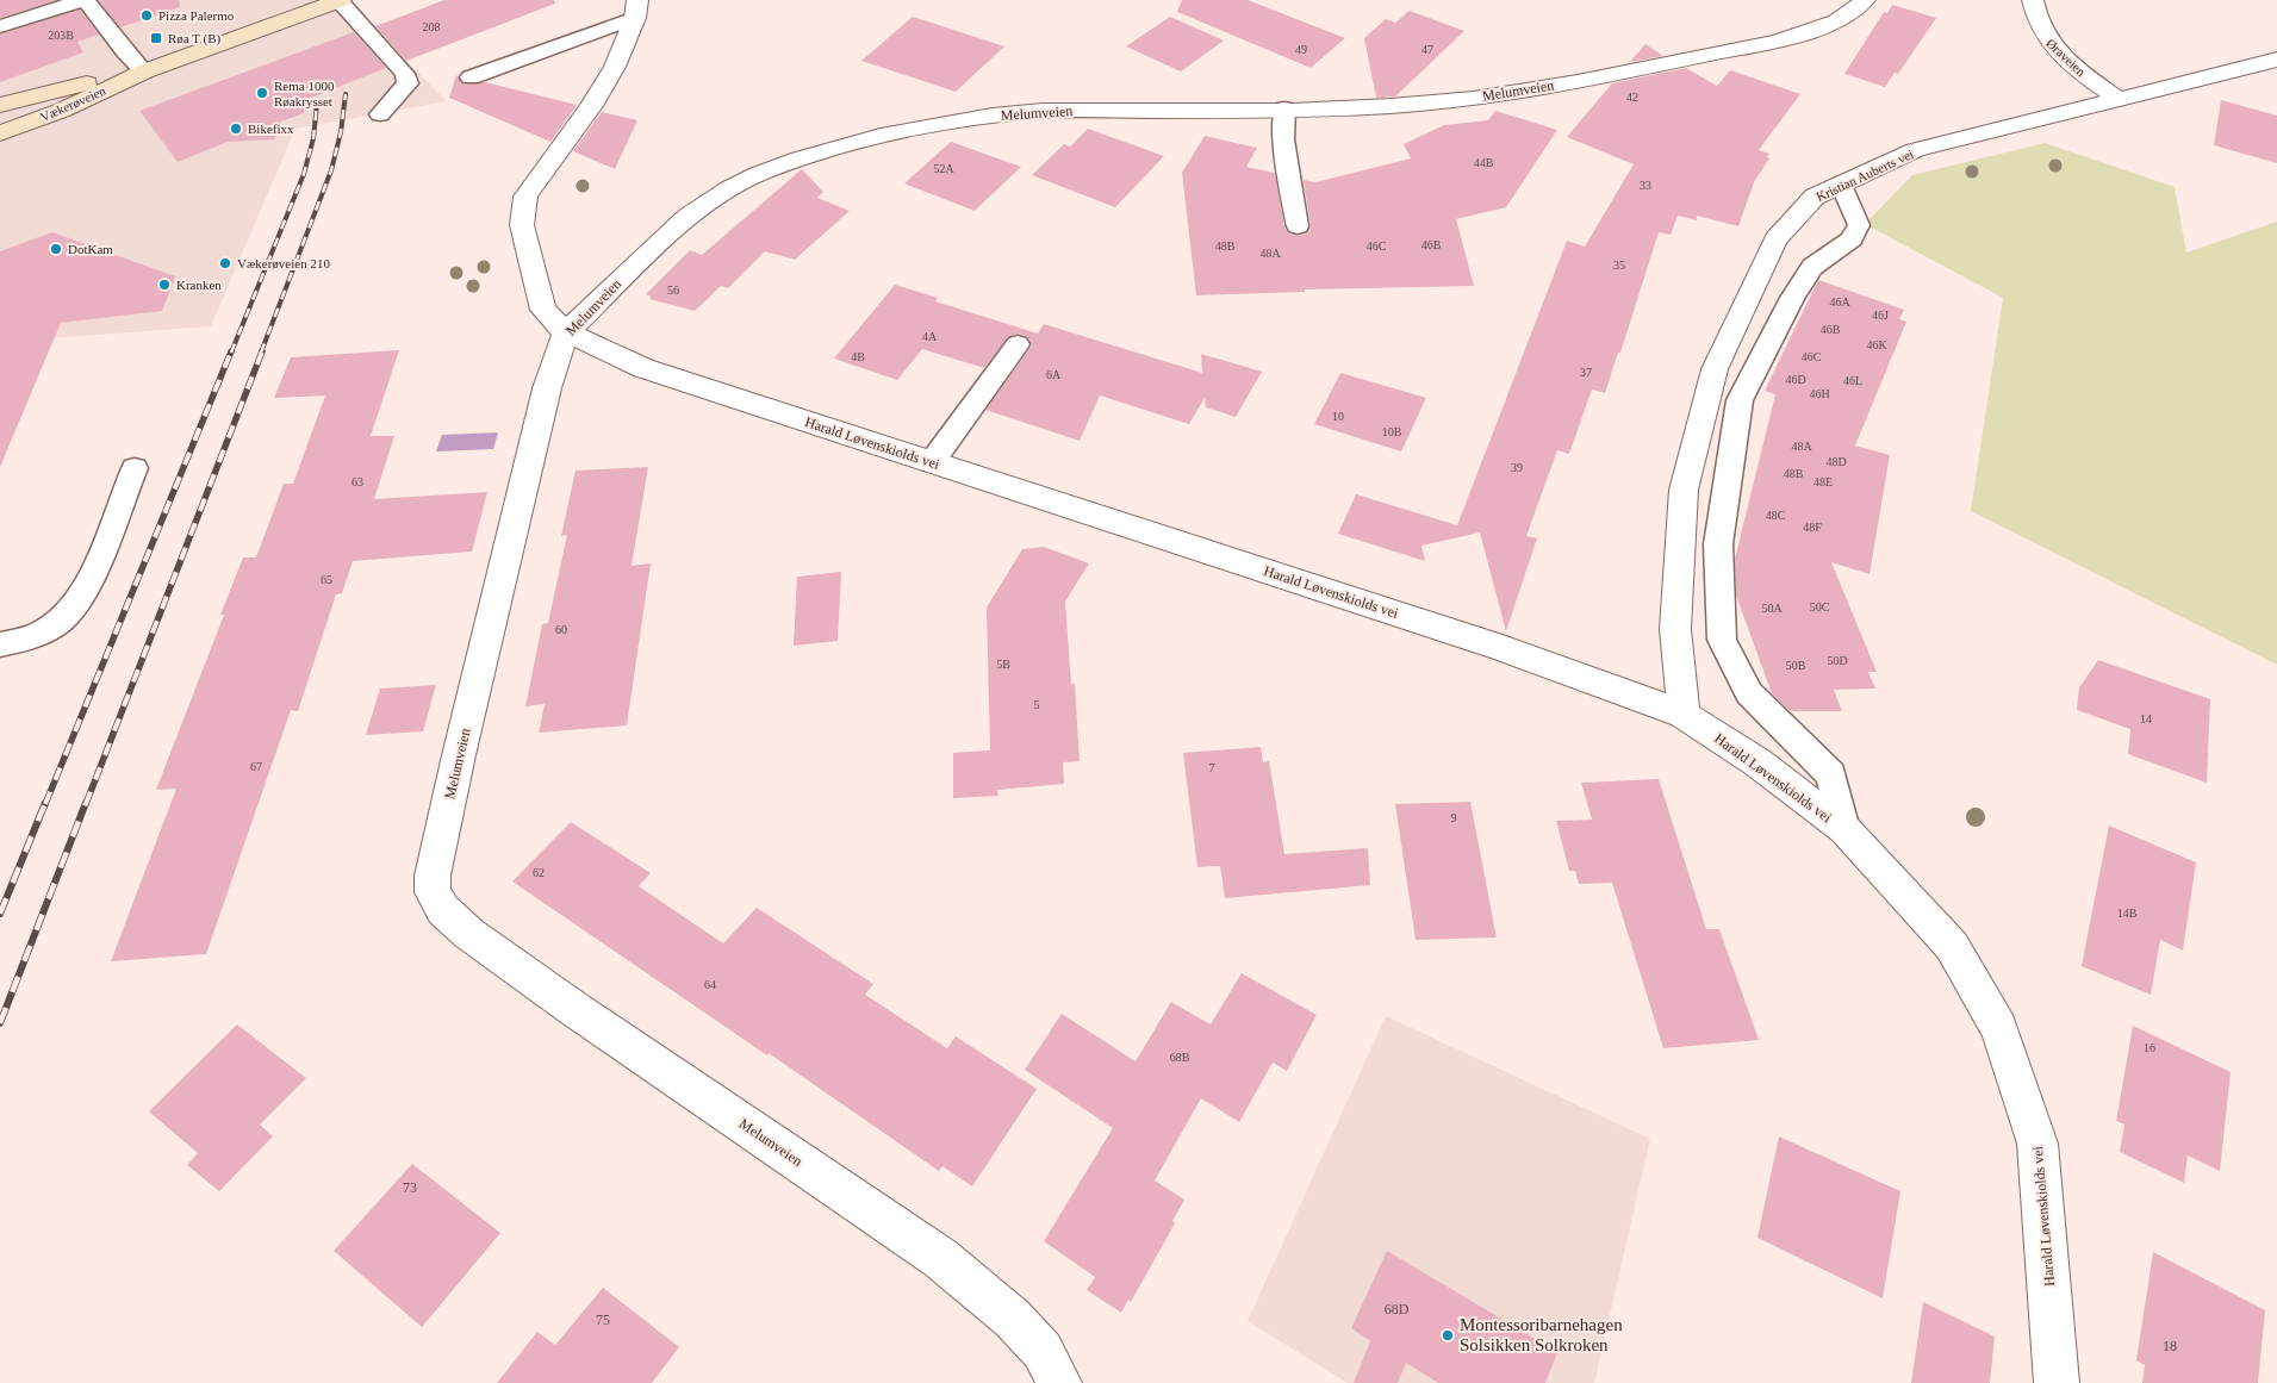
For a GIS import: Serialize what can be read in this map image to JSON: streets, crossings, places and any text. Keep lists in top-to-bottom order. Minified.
{"streets":{"main road":["Vækerøveien"],"street":["Øraveien","Melumveien","Kristian Auberts vei","Harald Løvenskiolds vei"]},"crossings":[["Øraveien","Kristian Auberts vei"],["Melumveien","Harald Løvenskiolds vei"],["Kristian Auberts vei","Harald Løvenskiolds vei"]],"places":{"other":["Pizza Palermo","Rema 1000 Røakrysset","Bikefixx","DotKam","Vækerøveien 210","Kranken","Montessoribarnehagen Solsikken Solkroken"],"transit":["Røa T (B)"]},"house_numbers":["208","203B","49","47","42","44B","52A","33","46B","48B","46C","48A","35","56","46A","46J","46B","4A","46K","4B","46C","37","6A","46D","46L","46H","10","10B","48A","48D","39","48B","63","48E","48C","48F","65","50C","50A","60","50D","5B","50B","5","14","67","7","9","62","14B","64","16","68B","73","68D","75","18"]}
